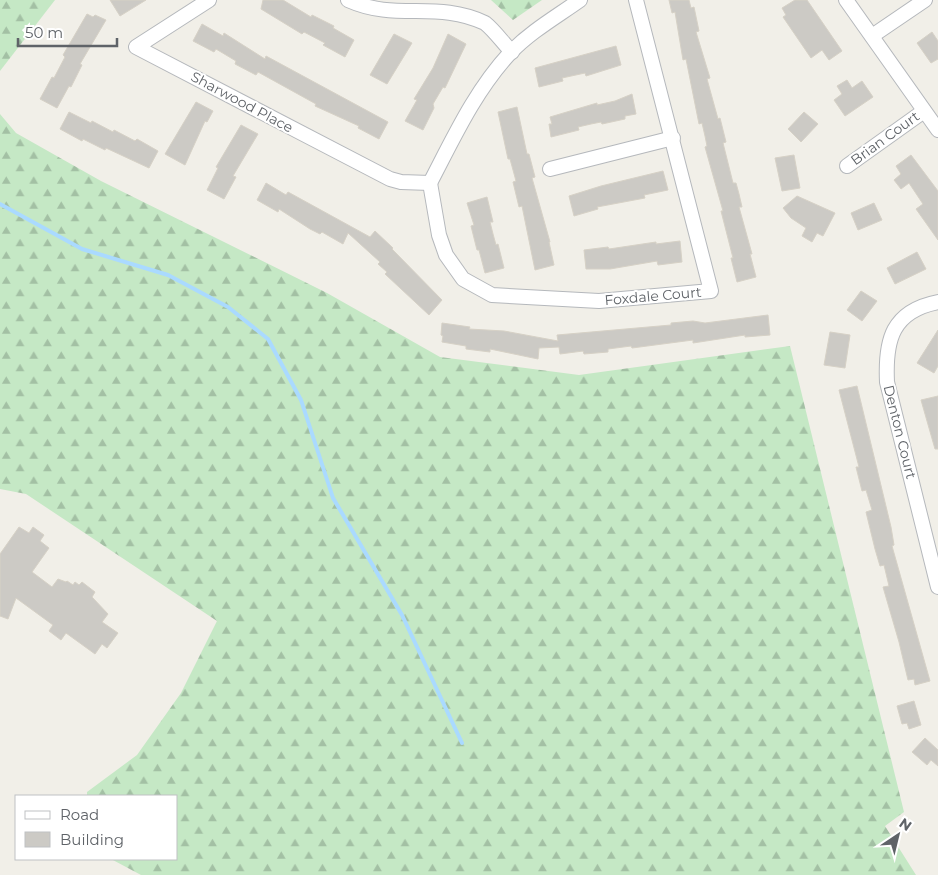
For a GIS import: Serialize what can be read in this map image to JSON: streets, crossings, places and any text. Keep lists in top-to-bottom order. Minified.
{"streets":{"street":["Sharwood Place","Brian Court","Foxdale Court","Denton Court"]},"crossings":[["Sharwood Place","Foxdale Court"]],"legend":["Road","Building"],"scale_bar":"50 m","north":"top right"}
